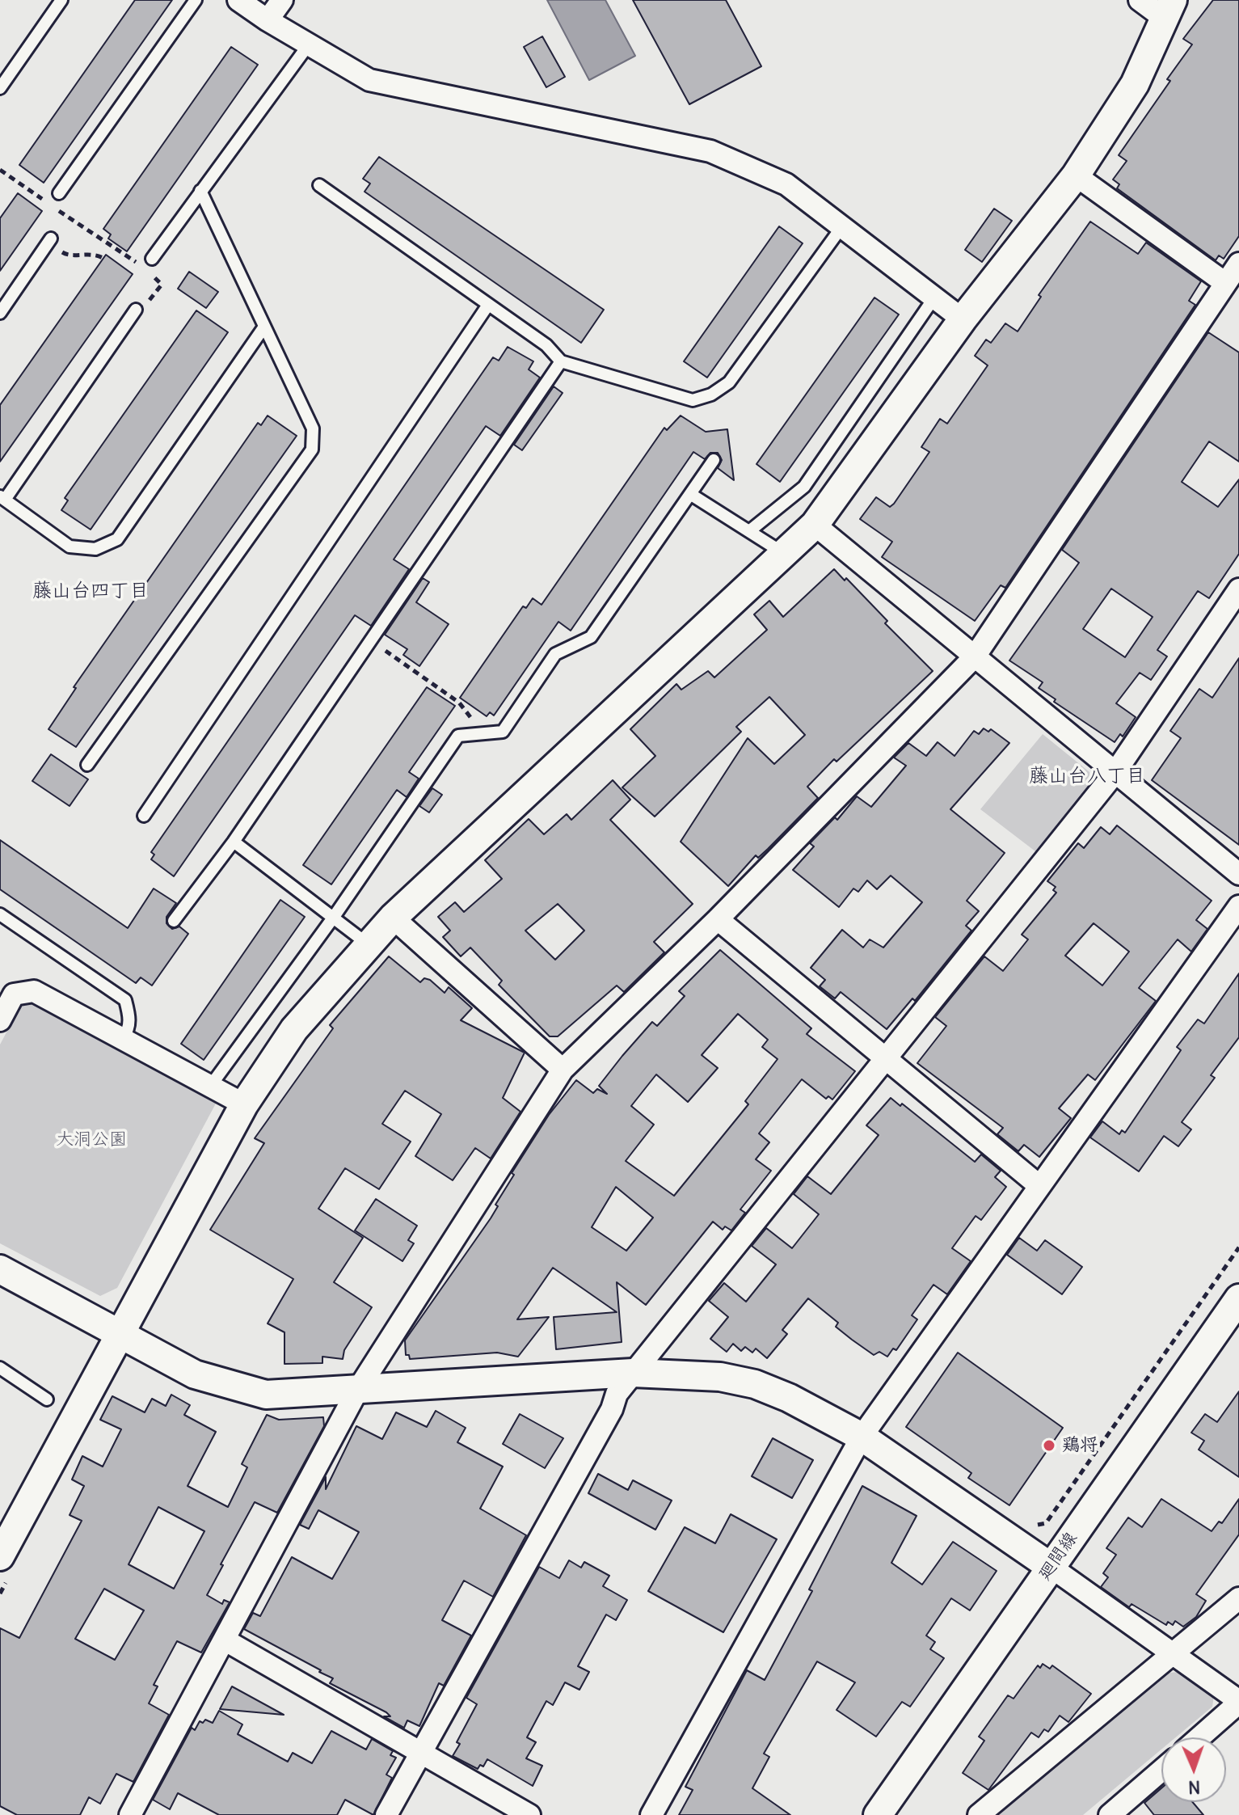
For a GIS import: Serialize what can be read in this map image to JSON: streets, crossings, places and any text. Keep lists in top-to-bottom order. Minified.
{"streets":{"street":["廻間線"]},"districts":["藤山台四丁目","藤山台八丁目"],"parks":["大洞公園"],"places":["鶏将"],"north":"bottom"}
